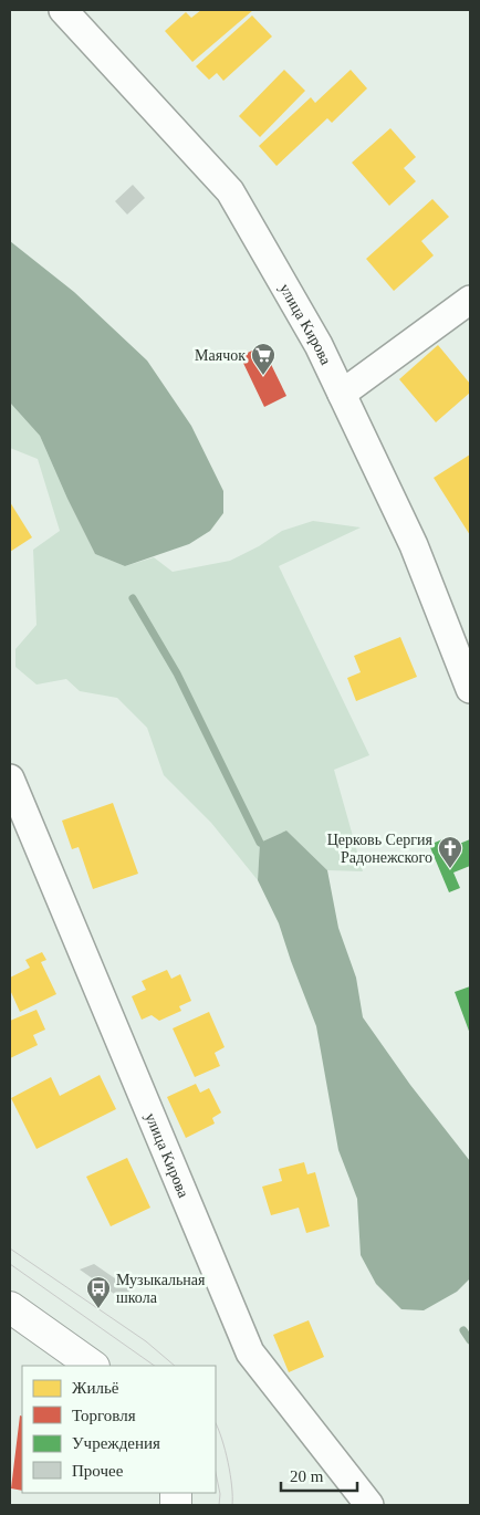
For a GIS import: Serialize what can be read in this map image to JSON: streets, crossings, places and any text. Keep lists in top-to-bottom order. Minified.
{"streets":{"street":["улица Кирова"]},"places":{"supermarket":["Маячок"],"church":["Церковь Сергия Радонежского"],"bus stop":["Музыкальная школа"]},"legend":["Жильё","Торговля","Учреждения","Прочее"],"scale_bar":"20 m"}
